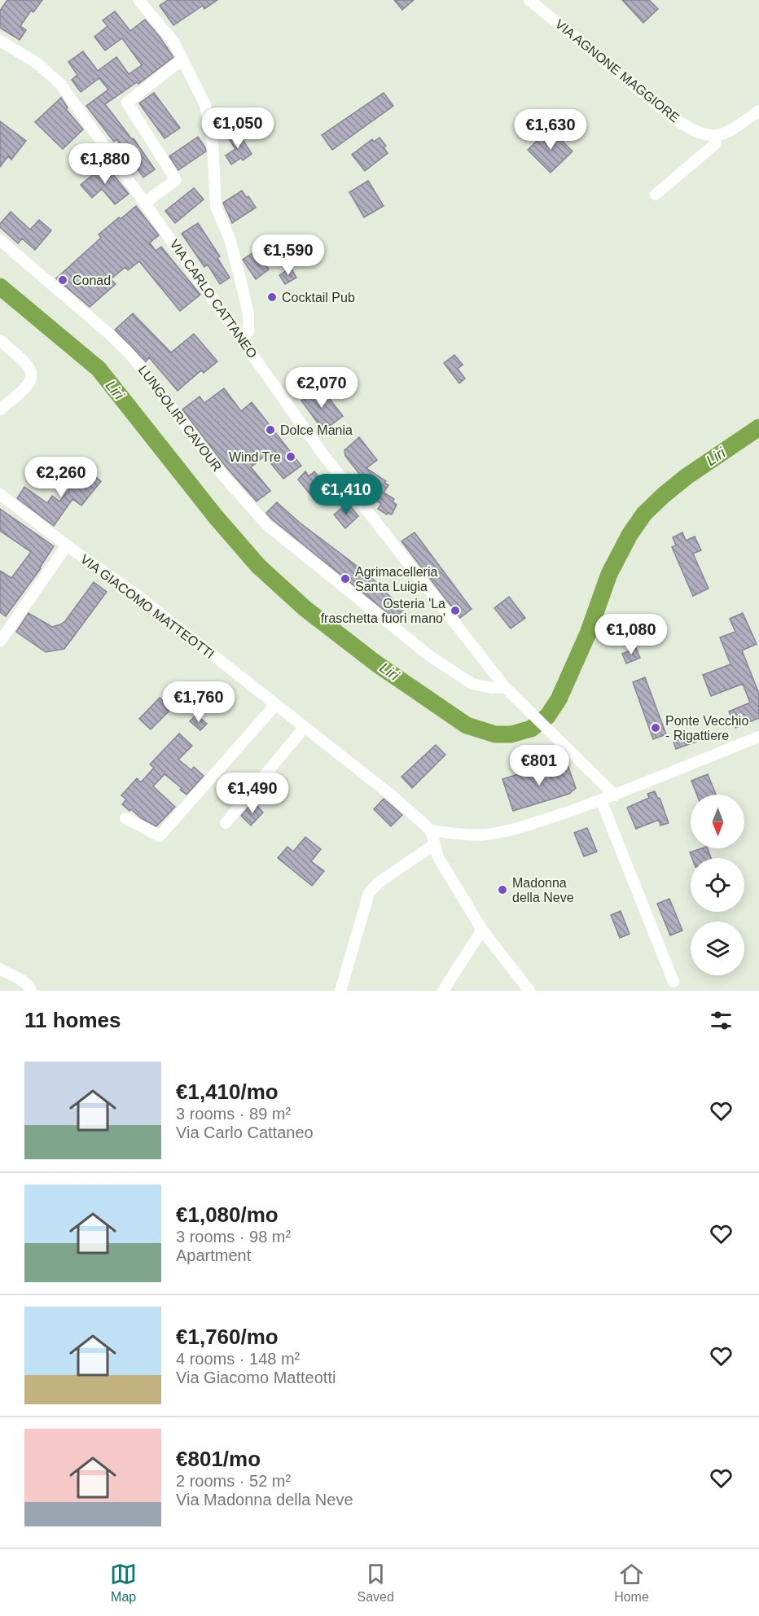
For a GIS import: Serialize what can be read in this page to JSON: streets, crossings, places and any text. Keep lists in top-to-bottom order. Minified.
{"streets":{"street":["VIA AGNONE MAGGIORE","VIA CARLO CATTANEO","LUNGOLIRI CAVOUR","VIA GIACOMO MATTEOTTI"]},"crossings":[["VIA CARLO CATTANEO","LUNGOLIRI CAVOUR"]],"water":["Liri"],"places":["Conad","Cocktail Pub","Dolce Mania","Wind Tre","Agrimacelleria Santa Luigia","Osteria 'La fraschetta fuori mano'","Ponte Vecchio - Rigattiere","Madonna della Neve"],"north":"bottom","page":{"price":["€1,050","€1,630","€1,880","€1,590","€2,070","€2,260","€1,410","€1,080","€1,760","€801","€1,490"],"heading":"11 homes","list":[{"name":"€1,410/mo","note":"3 rooms · 89 m² · Via Carlo Cattaneo"},{"name":"€1,080/mo","note":"3 rooms · 98 m² · Apartment"},{"name":"€1,760/mo","note":"4 rooms · 148 m² · Via Giacomo Matteotti"},{"name":"€801/mo","note":"2 rooms · 52 m² · Via Madonna della Neve"}],"tabs":["Map","Saved","Home"]}}
